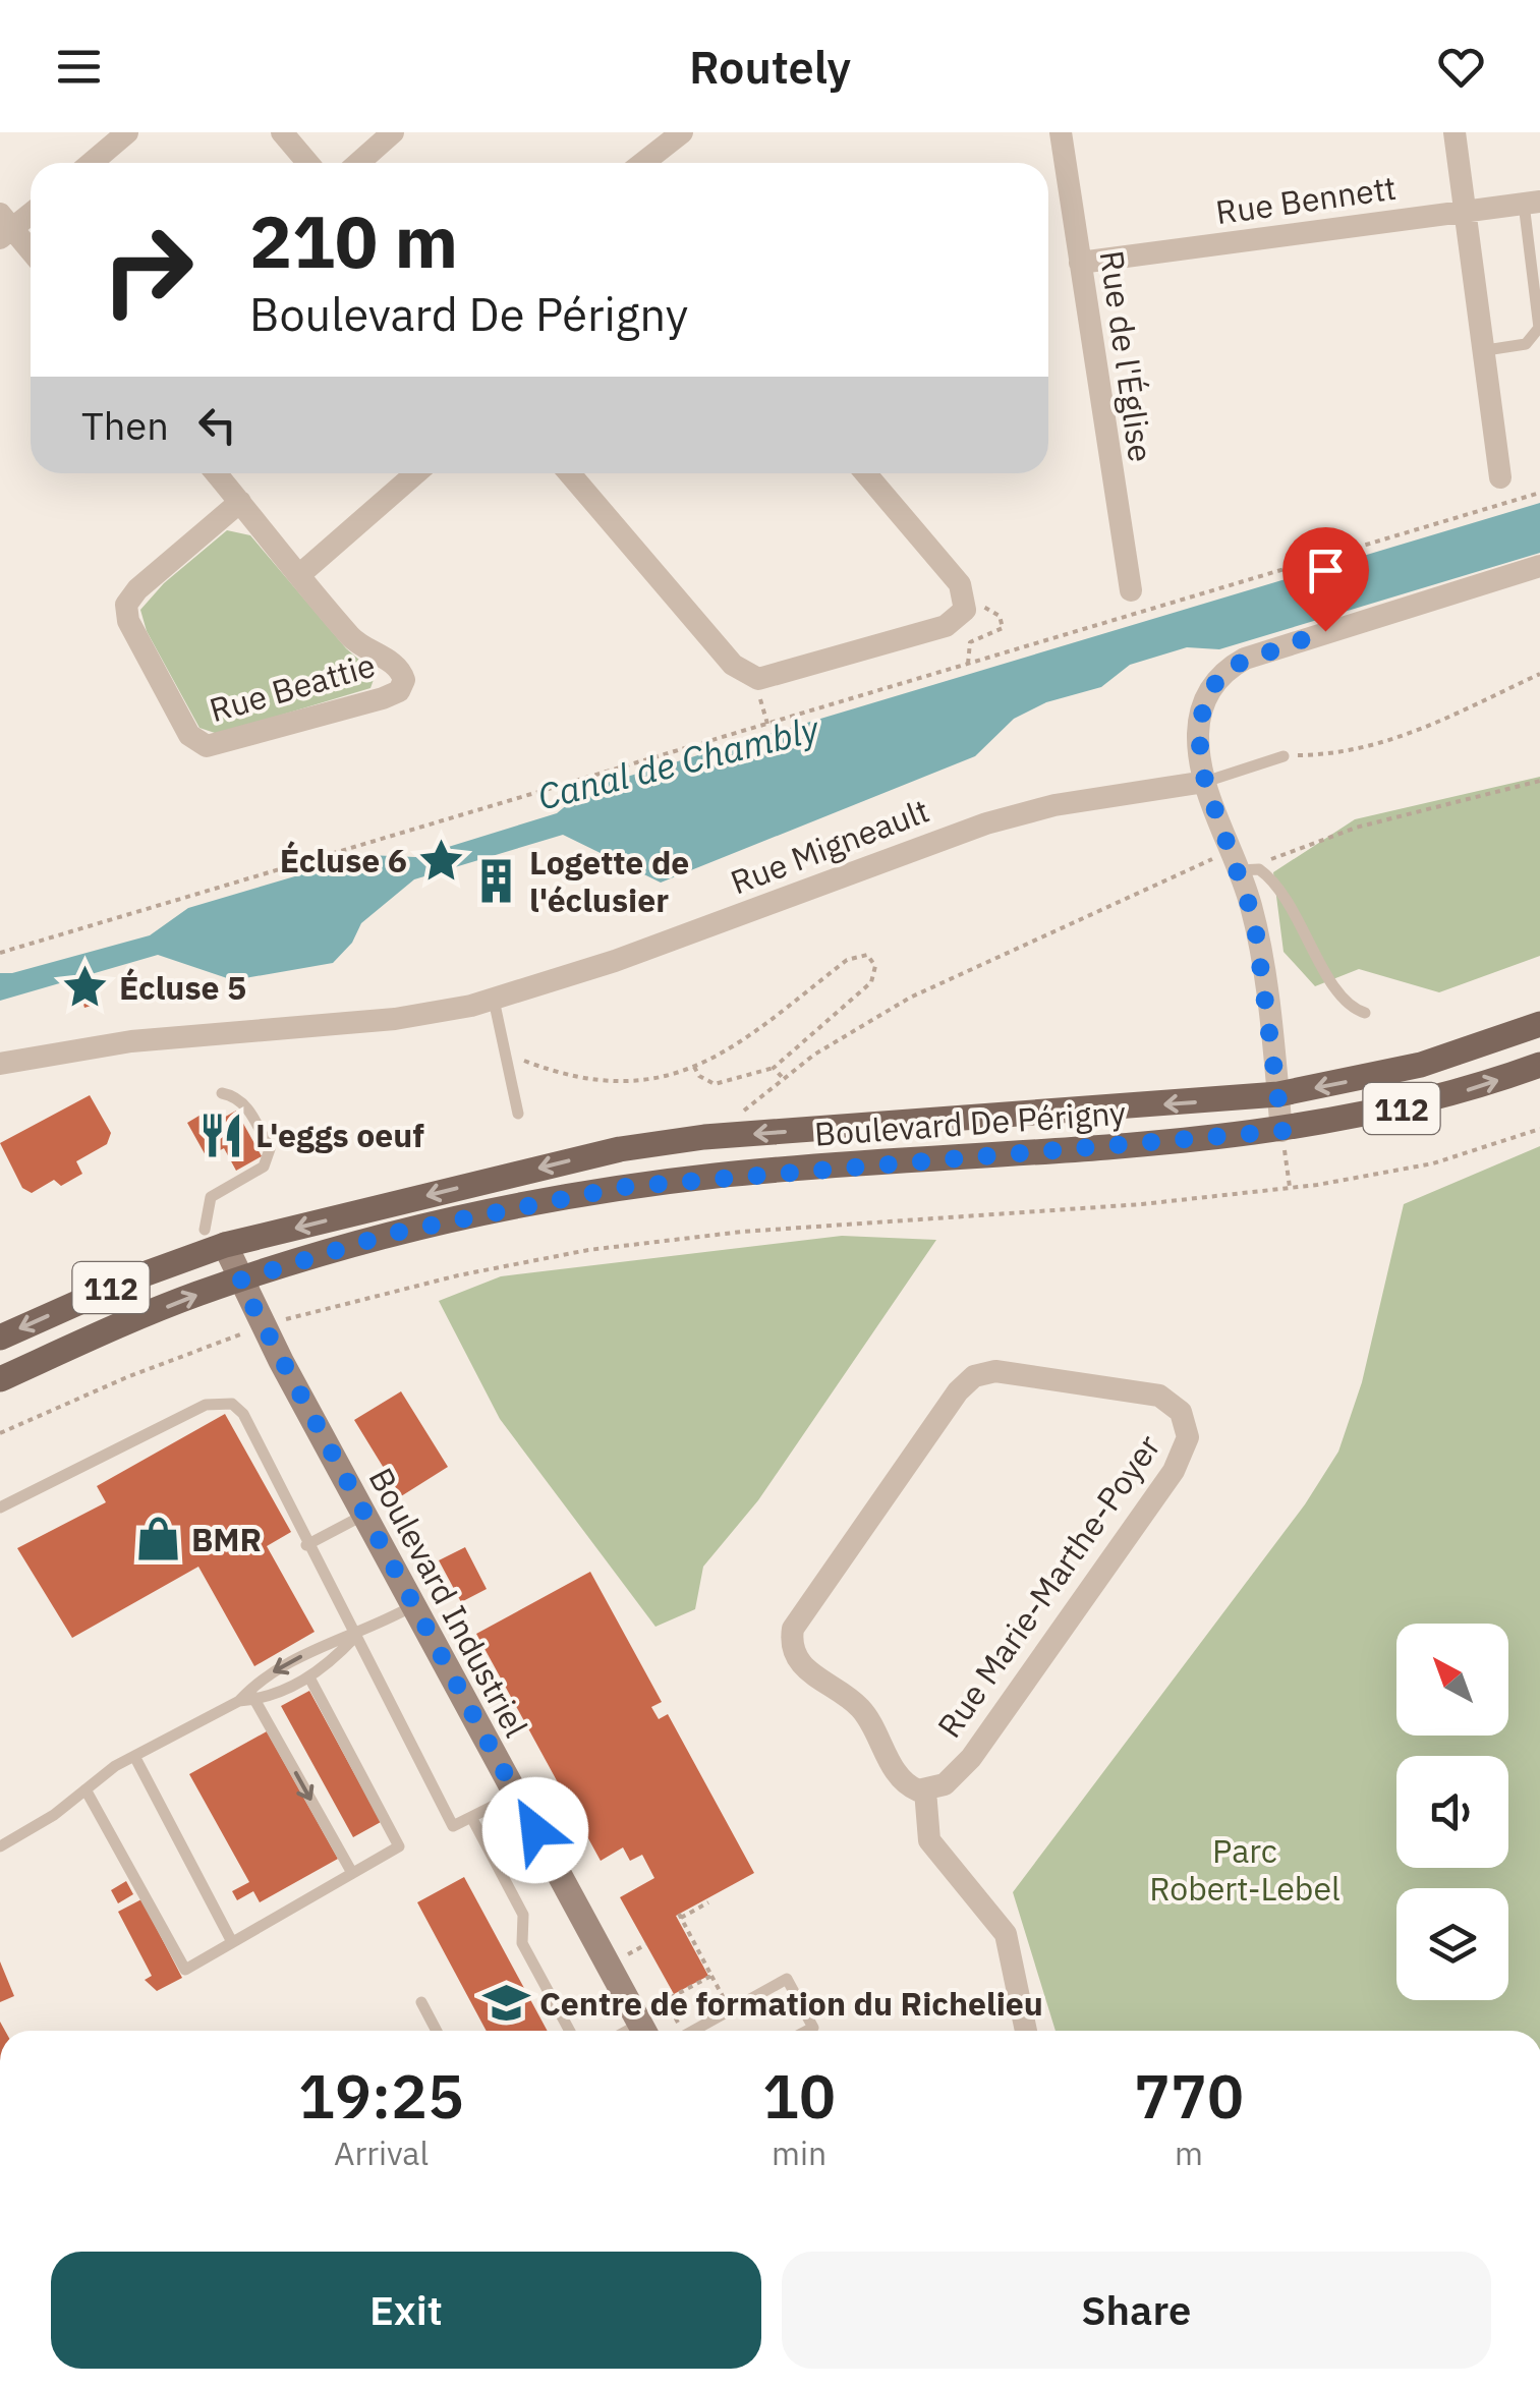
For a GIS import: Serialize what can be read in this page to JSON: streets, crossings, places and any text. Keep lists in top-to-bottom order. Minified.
{"streets":{"main road":["112","Boulevard De Périgny"],"street":["Rue Bennett","Rue de l'Église","Rue Beattie","Rue Migneault","Rue Marie-Marthe-Poyer","Boulevard Industriel"]},"crossings":[["Rue Bennett","Rue de l'Église"],["Boulevard De Périgny","Boulevard Industriel"]],"water":["Canal de Chambly"],"parks":["Parc Robert-Lebel"],"places":{"place":["Écluse 6","Écluse 5"],"building":["Logette de l'éclusier"],"restaurant":["L'eggs oeuf"],"shop":["BMR"],"school or university":["Centre de formation du Richelieu"]},"north":"top left","page":{"header":"Routely","turn":["210 m","Boulevard De Périgny"],"then":"Then","eta":["19:25","Arrival","10","min","770","m"],"buttons":["Exit","Share"]}}
